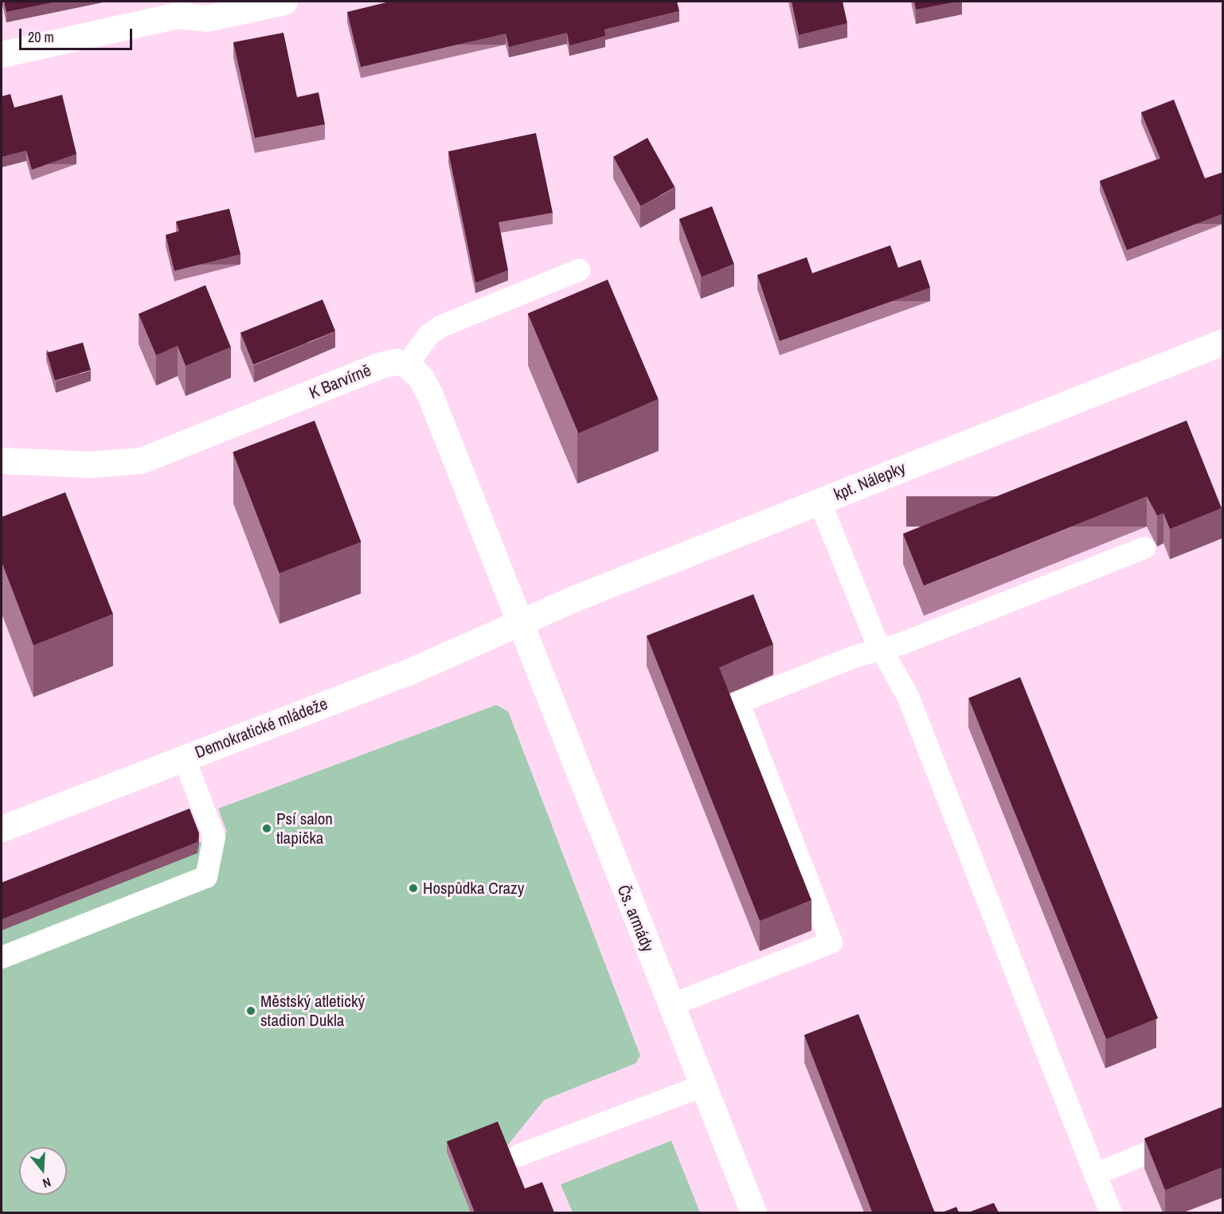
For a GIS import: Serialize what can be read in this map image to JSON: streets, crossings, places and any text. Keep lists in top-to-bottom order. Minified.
{"streets":{"street":["K Barvírně","kpt. Nálepky","Demokratické mládeže","Čs. armády"]},"crossings":[["kpt. Nálepky","Demokratické mládeže"],["kpt. Nálepky","Čs. armády"],["Demokratické mládeže","Čs. armády"]],"places":["Psí salon tlapička","Hospůdka Crazy","Městský atletický stadion Dukla"],"scale_bar":"20 m","north":"bottom"}
